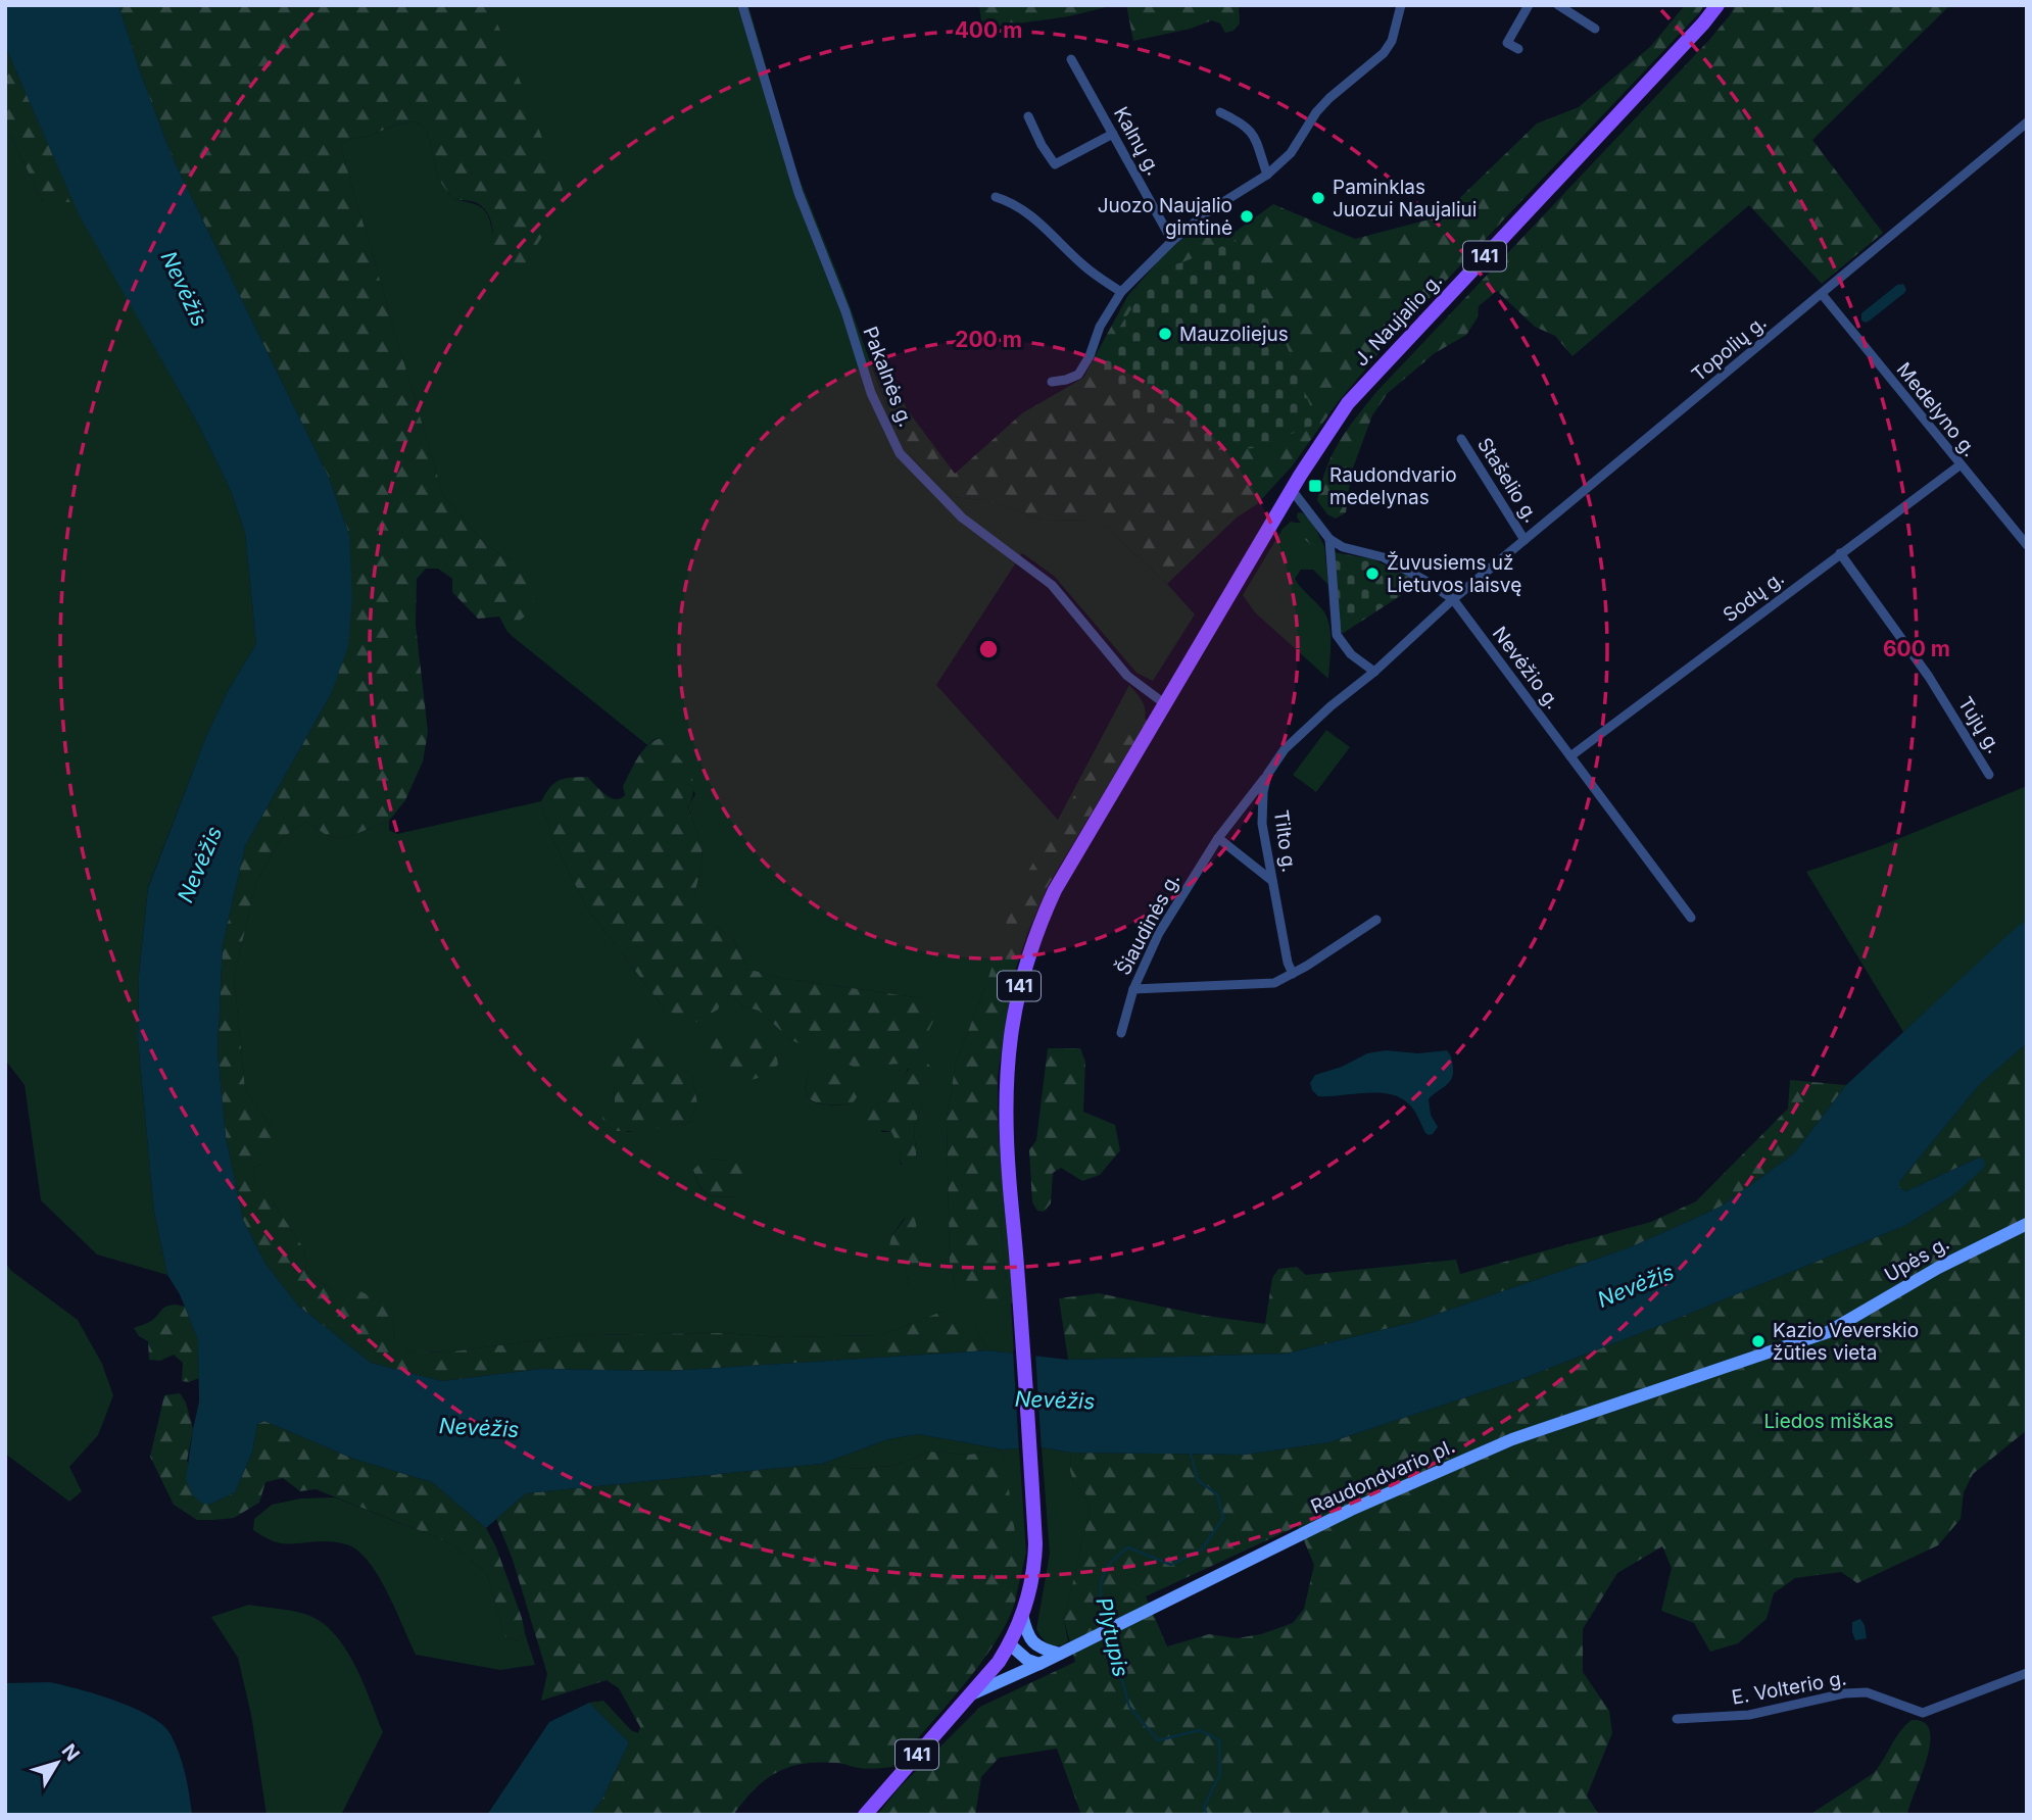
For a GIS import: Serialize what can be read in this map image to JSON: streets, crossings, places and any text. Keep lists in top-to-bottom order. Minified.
{"streets":{"main road":["141","J. Naujalio g.","Upės g.","Raudondvario pl."],"street":["Kalnų g.","Topolių g.","Pakalnės g.","Medelyno g.","Stašelio g.","Sodų g.","Nevėžio g.","Tujų g.","Tilto g.","Šiaudinės g.","E. Volterio g."]},"crossings":[["141","J. Naujalio g."],["141","Pakalnės g."],["141","Raudondvario pl."],["J. Naujalio g.","Pakalnės g."],["J. Naujalio g.","Nevėžio g."],["Topolių g.","Medelyno g."],["Topolių g.","Stašelio g."],["Topolių g.","Nevėžio g."],["Topolių g.","Tilto g."],["Medelyno g.","Sodų g."],["Sodų g.","Nevėžio g."],["Sodų g.","Tujų g."],["Nevėžio g.","Tilto g."],["Tilto g.","Šiaudinės g."],["Upės g.","Raudondvario pl."]],"water":["Nevėžis","Plytupis"],"parks":["Liedos miškas"],"places":{"other":["Paminklas Juozui Naujaliui","Juozo Naujalio gimtinė","Mauzoliejus","Žuvusiems už Lietuvos laisvę","Kazio Veverskio žūties vieta"],"transit":["Raudondvario medelynas"]},"north":"top right","rings":["400 m","200 m","600 m"]}
